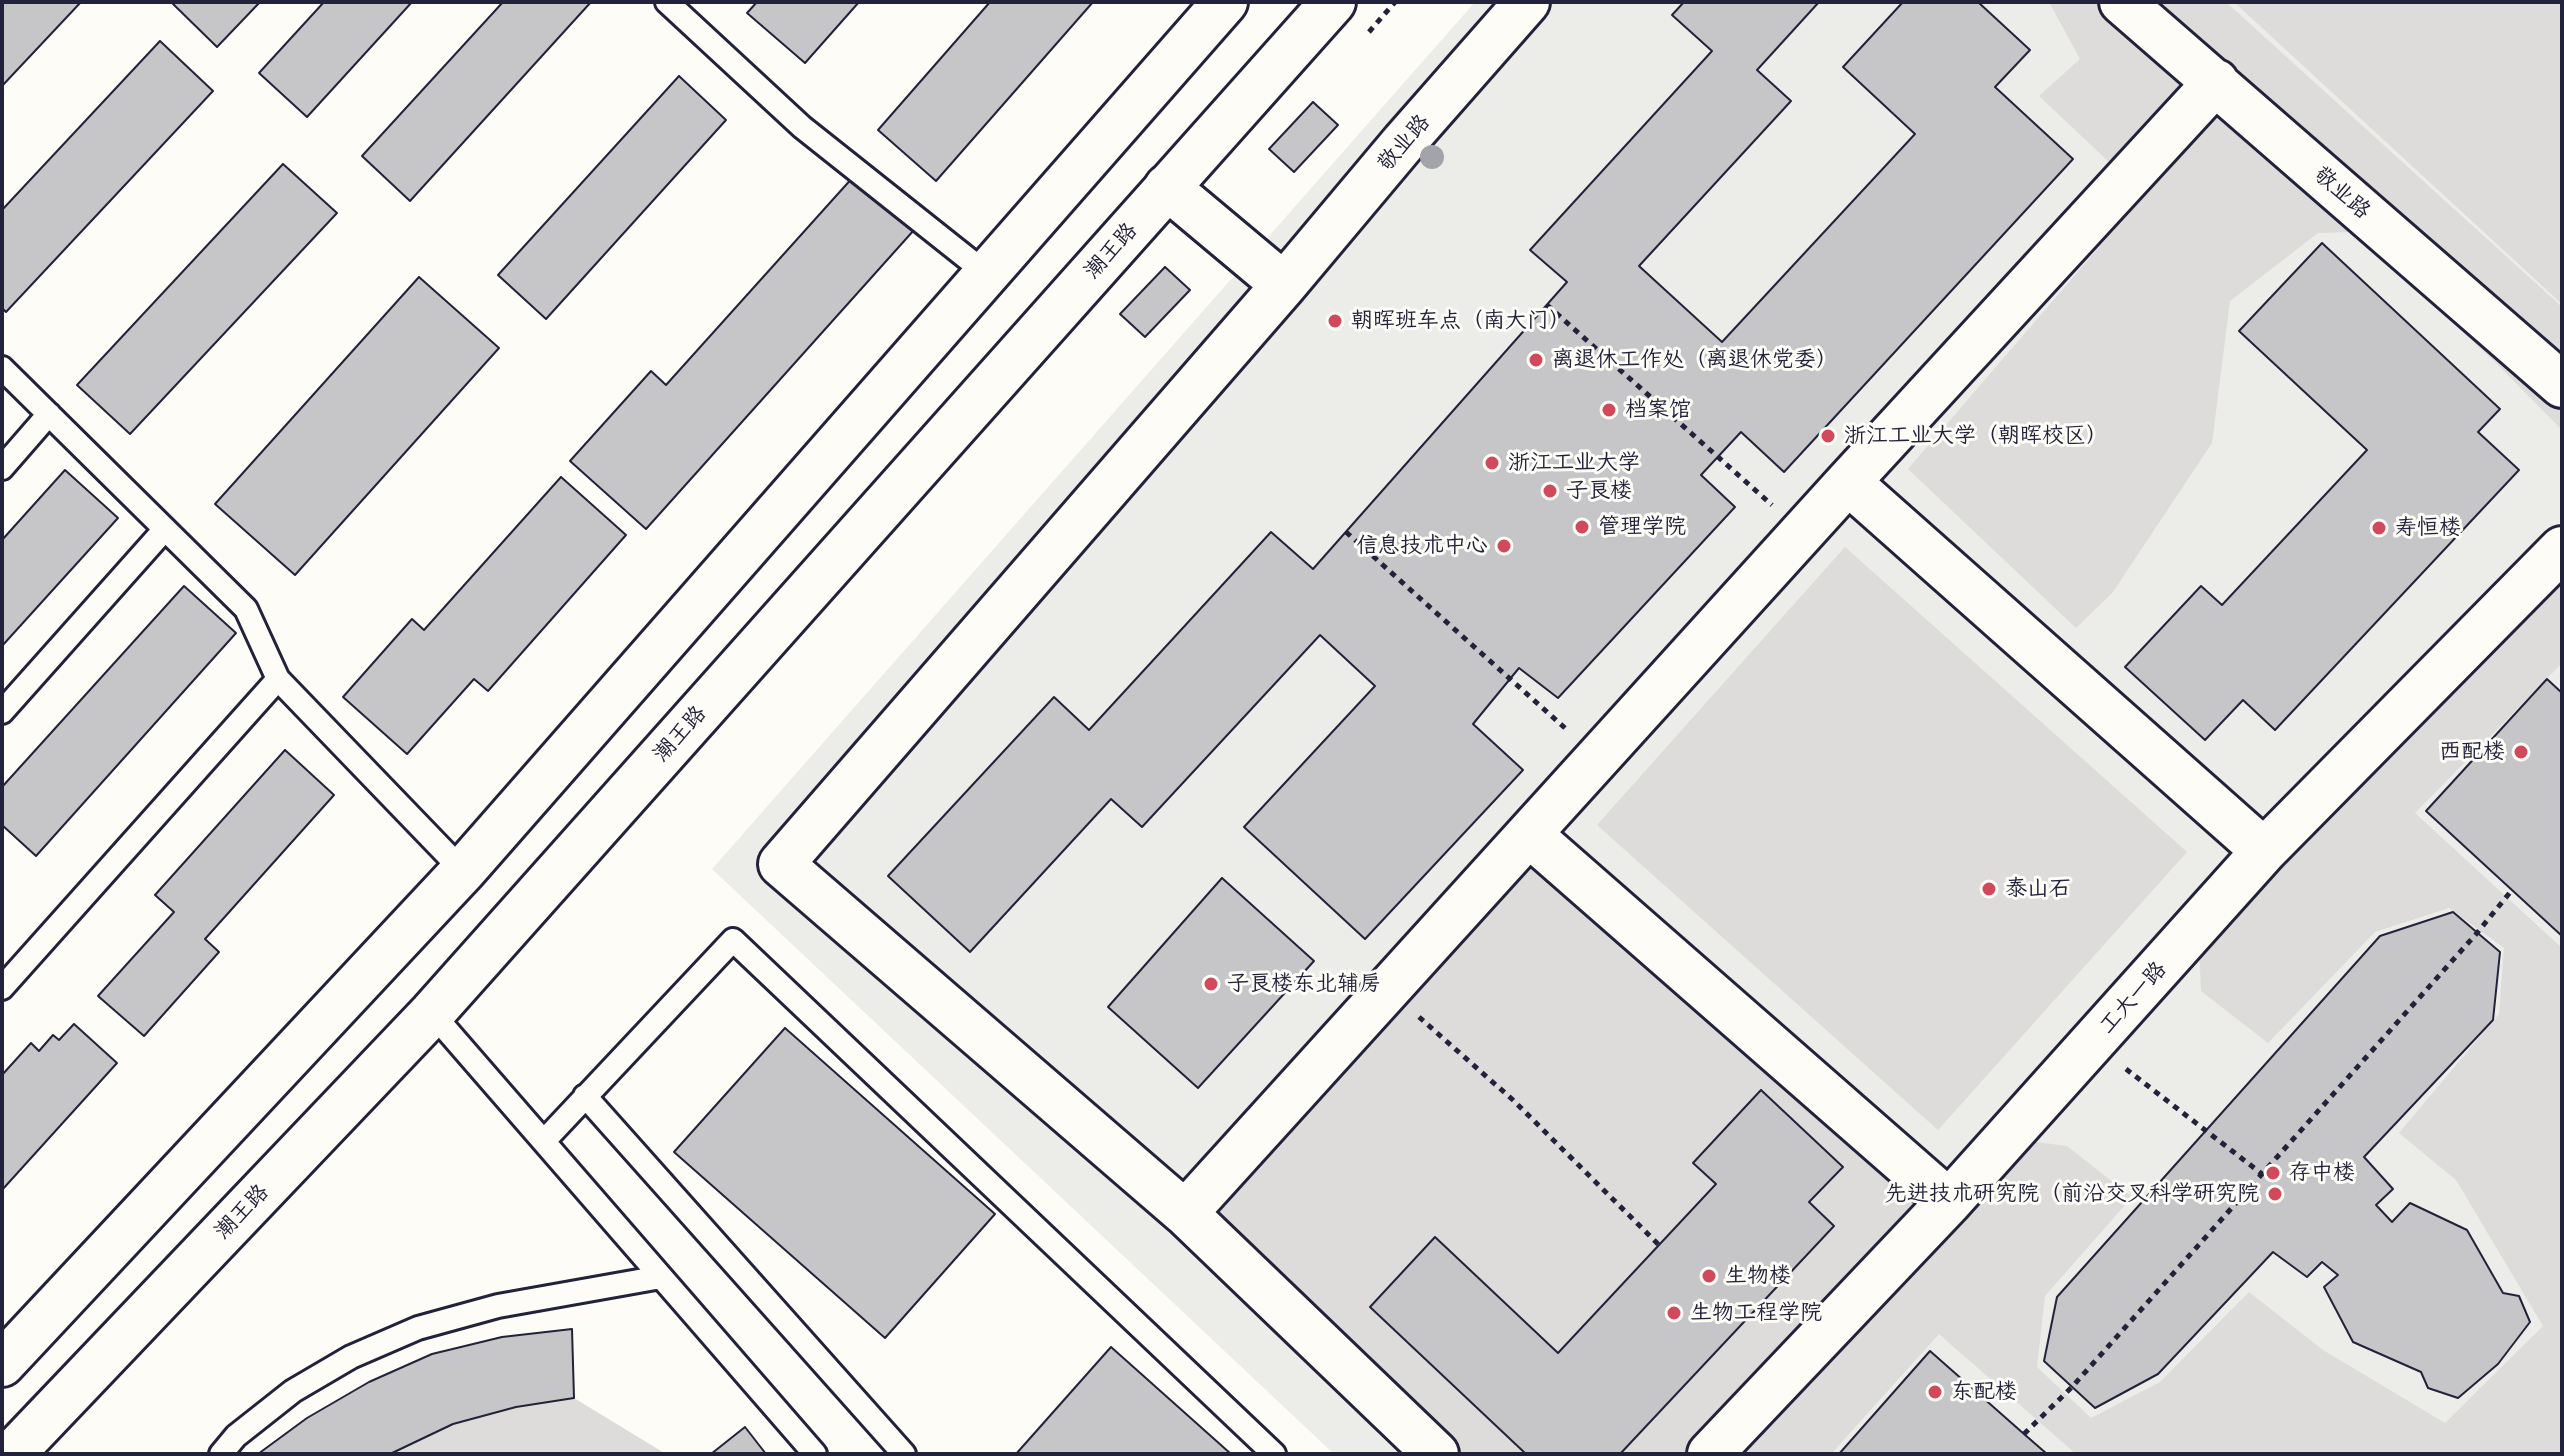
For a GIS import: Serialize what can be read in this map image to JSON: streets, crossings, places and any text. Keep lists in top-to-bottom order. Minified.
{"streets":{"street":["敬业路","潮王路","工大一路"]},"places":["朝晖班车点（南大门）","离退休工作处（离退休党委）","档案馆","浙江工业大学（朝晖校区）","浙江工业大学","子良楼","管理学院","寿恒楼","信息技术中心","西配楼","泰山石","子良楼东北辅房","存中楼","先进技术研究院（前沿交叉科学研究院","生物楼","生物工程学院","东配楼"]}
